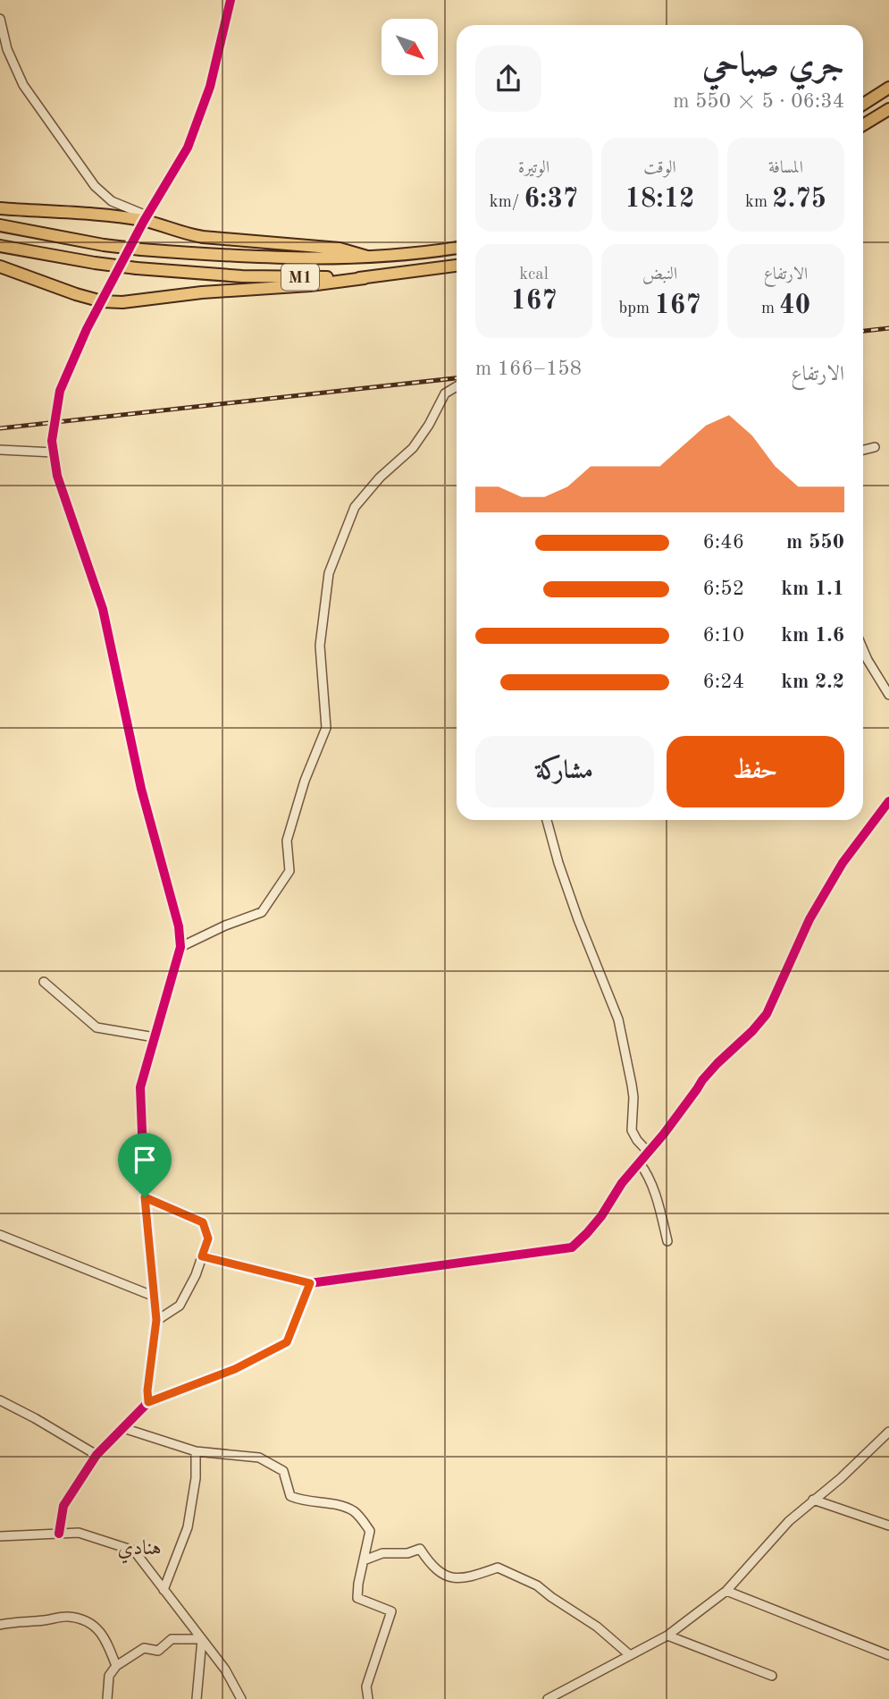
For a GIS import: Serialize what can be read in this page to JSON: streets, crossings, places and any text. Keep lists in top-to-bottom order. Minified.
{"streets":{"highway":["M1"]},"districts":["هنادي"],"north":"bottom right","page":{"heading":["جري صباحي","06:34 · 5 × 550 m"],"stats":[["المسافة","2.75 km"],["الوقت","18:12"],["الوتيرة","6:37 /km"],["الارتفاع","40 m"],["النبض","167 bpm"],["kcal","167"]],"chart":["الارتفاع","158–166 m"],"list":[{"name":"550 m","note":"6:46"},{"name":"1.1 km","note":"6:52"},{"name":"1.6 km","note":"6:10"},{"name":"2.2 km","note":"6:24"}],"buttons":["حفظ","مشاركة"]}}
